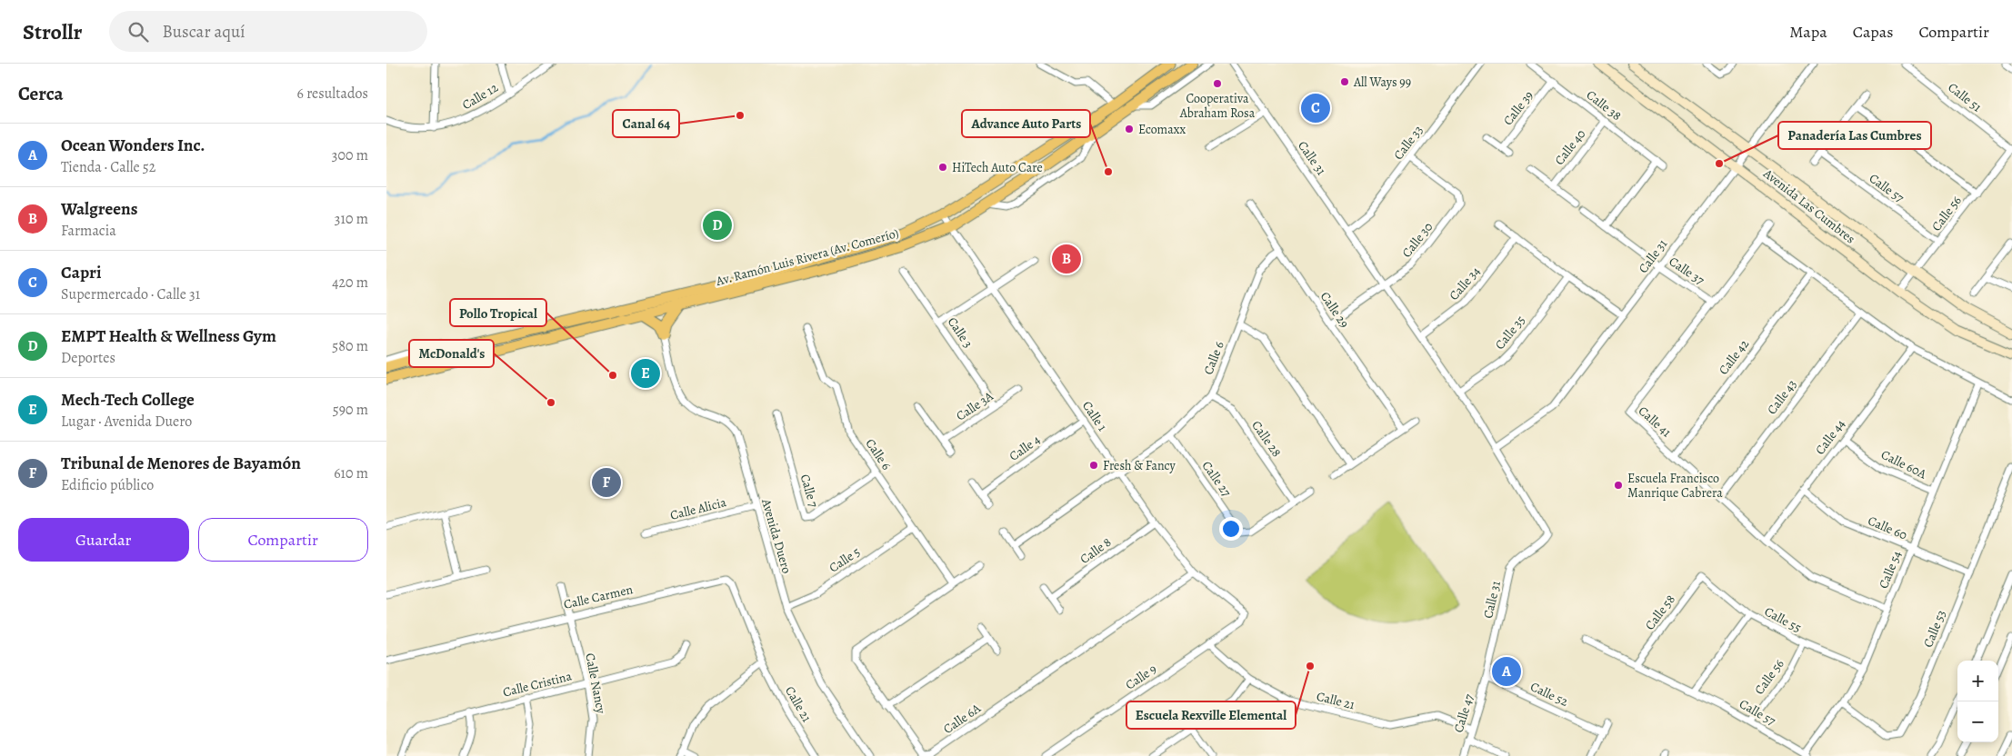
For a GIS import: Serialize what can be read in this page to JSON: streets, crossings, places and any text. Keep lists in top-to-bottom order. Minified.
{"streets":{"main road":["Av. Ramón Luis Rivera (Av. Comerío)"],"street":["Calle 12","Calle 51","Calle 38","Calle 39","Calle 33","Calle 40","Calle 31","Calle 57","Avenida Las Cumbres","Calle 56","Calle 30","Calle 37","Calle 34","Calle 29","Calle 3","Calle 35","Calle 42","Calle 6","Calle 43","Calle 3A","Calle 1","Calle 41","Calle 44","Calle 28","Calle 4","Calle 60A","Calle 27","Calle 7","Calle Alicia","Calle 60","Avenida Duero","Calle 8","Calle 5","Calle 54","Calle Carmen","Calle 58","Calle 55","Calle 53","Calle 9","Calle Nancy","Calle Cristina","Calle 52","Calle 21","Calle 47","Calle 6A"]},"crossings":[["Calle 51","Calle 56"],["Calle 38","Calle 39"],["Calle 38","Calle 40"],["Calle 33","Calle 31"],["Calle 33","Calle 30"],["Calle 31","Avenida Las Cumbres"],["Calle 31","Calle 30"],["Calle 31","Calle 37"],["Calle 31","Calle 34"],["Calle 31","Calle 35"],["Calle 31","Calle 52"],["Calle 31","Calle 47"],["Calle 57","Calle 56"],["Calle 57","Calle 54"],["Calle 57","Calle 58"],["Avenida Las Cumbres","Calle 56"],["Calle 56","Calle 55"],["Calle 30","Calle 29"],["Av. Ramón Luis Rivera (Av. Comerío)","Calle 1"],["Calle 37","Calle 41"],["Calle 29","Calle 6"],["Calle 3","Calle 3A"],["Calle 42","Calle 41"],["Calle 6","Calle 1"],["Calle 6","Calle 28"],["Calle 6","Calle 27"],["Calle 6","Calle 7"],["Calle 6","Calle 5"],["Calle 6","Calle 6A"],["Calle 43","Calle 41"],["Calle 1","Calle 4"],["Calle 1","Calle 8"],["Calle 1","Calle 9"],["Calle 1","Calle 6A"],["Calle 41","Calle 44"],["Calle 41","Calle 54"],["Calle 44","Calle 60A"],["Calle 44","Calle 60"],["Calle 28","Calle 27"],["Calle 60A","Calle 54"],["Calle Alicia","Avenida Duero"],["Calle 60","Calle 54"],["Calle 60","Calle 53"],["Avenida Duero","Calle 5"],["Calle 54","Calle 55"],["Calle 54","Calle 53"],["Calle Carmen","Calle Nancy"],["Calle Carmen","Calle 21"],["Calle 58","Calle 55"],["Calle 9","Calle 21"],["Calle Nancy","Calle Cristina"],["Calle 52","Calle 47"],["Calle 21","Calle 47"]],"places":["All Ways 99","Cooperativa Abraham Rosa","Canal 64","Ecomaxx","Panadería Las Cumbres","HiTech Auto Care","Advance Auto Parts","Pollo Tropical","McDonald's","Fresh & Fancy","Escuela Francisco Manrique Cabrera","Escuela Rexville Elemental"],"page":{"header":"Strollr","search":"Buscar aquí","nav":["Mapa","Capas","Compartir"],"heading":["Cerca","6 resultados"],"pins":["C","D","B","E","F","A"],"list":[{"mark":"A","name":"Ocean Wonders Inc.","note":"Tienda · Calle 52","value":"300 m"},{"mark":"B","name":"Walgreens","note":"Farmacia","value":"310 m"},{"mark":"C","name":"Capri","note":"Supermercado · Calle 31","value":"420 m"},{"mark":"D","name":"EMPT Health & Wellness Gym","note":"Deportes","value":"580 m"},{"mark":"E","name":"Mech-Tech College","note":"Lugar · Avenida Duero","value":"590 m"},{"mark":"F","name":"Tribunal de Menores de Bayamón","note":"Edificio público","value":"610 m"}],"buttons":["Guardar","Compartir"],"map_buttons":["+","−"]}}
